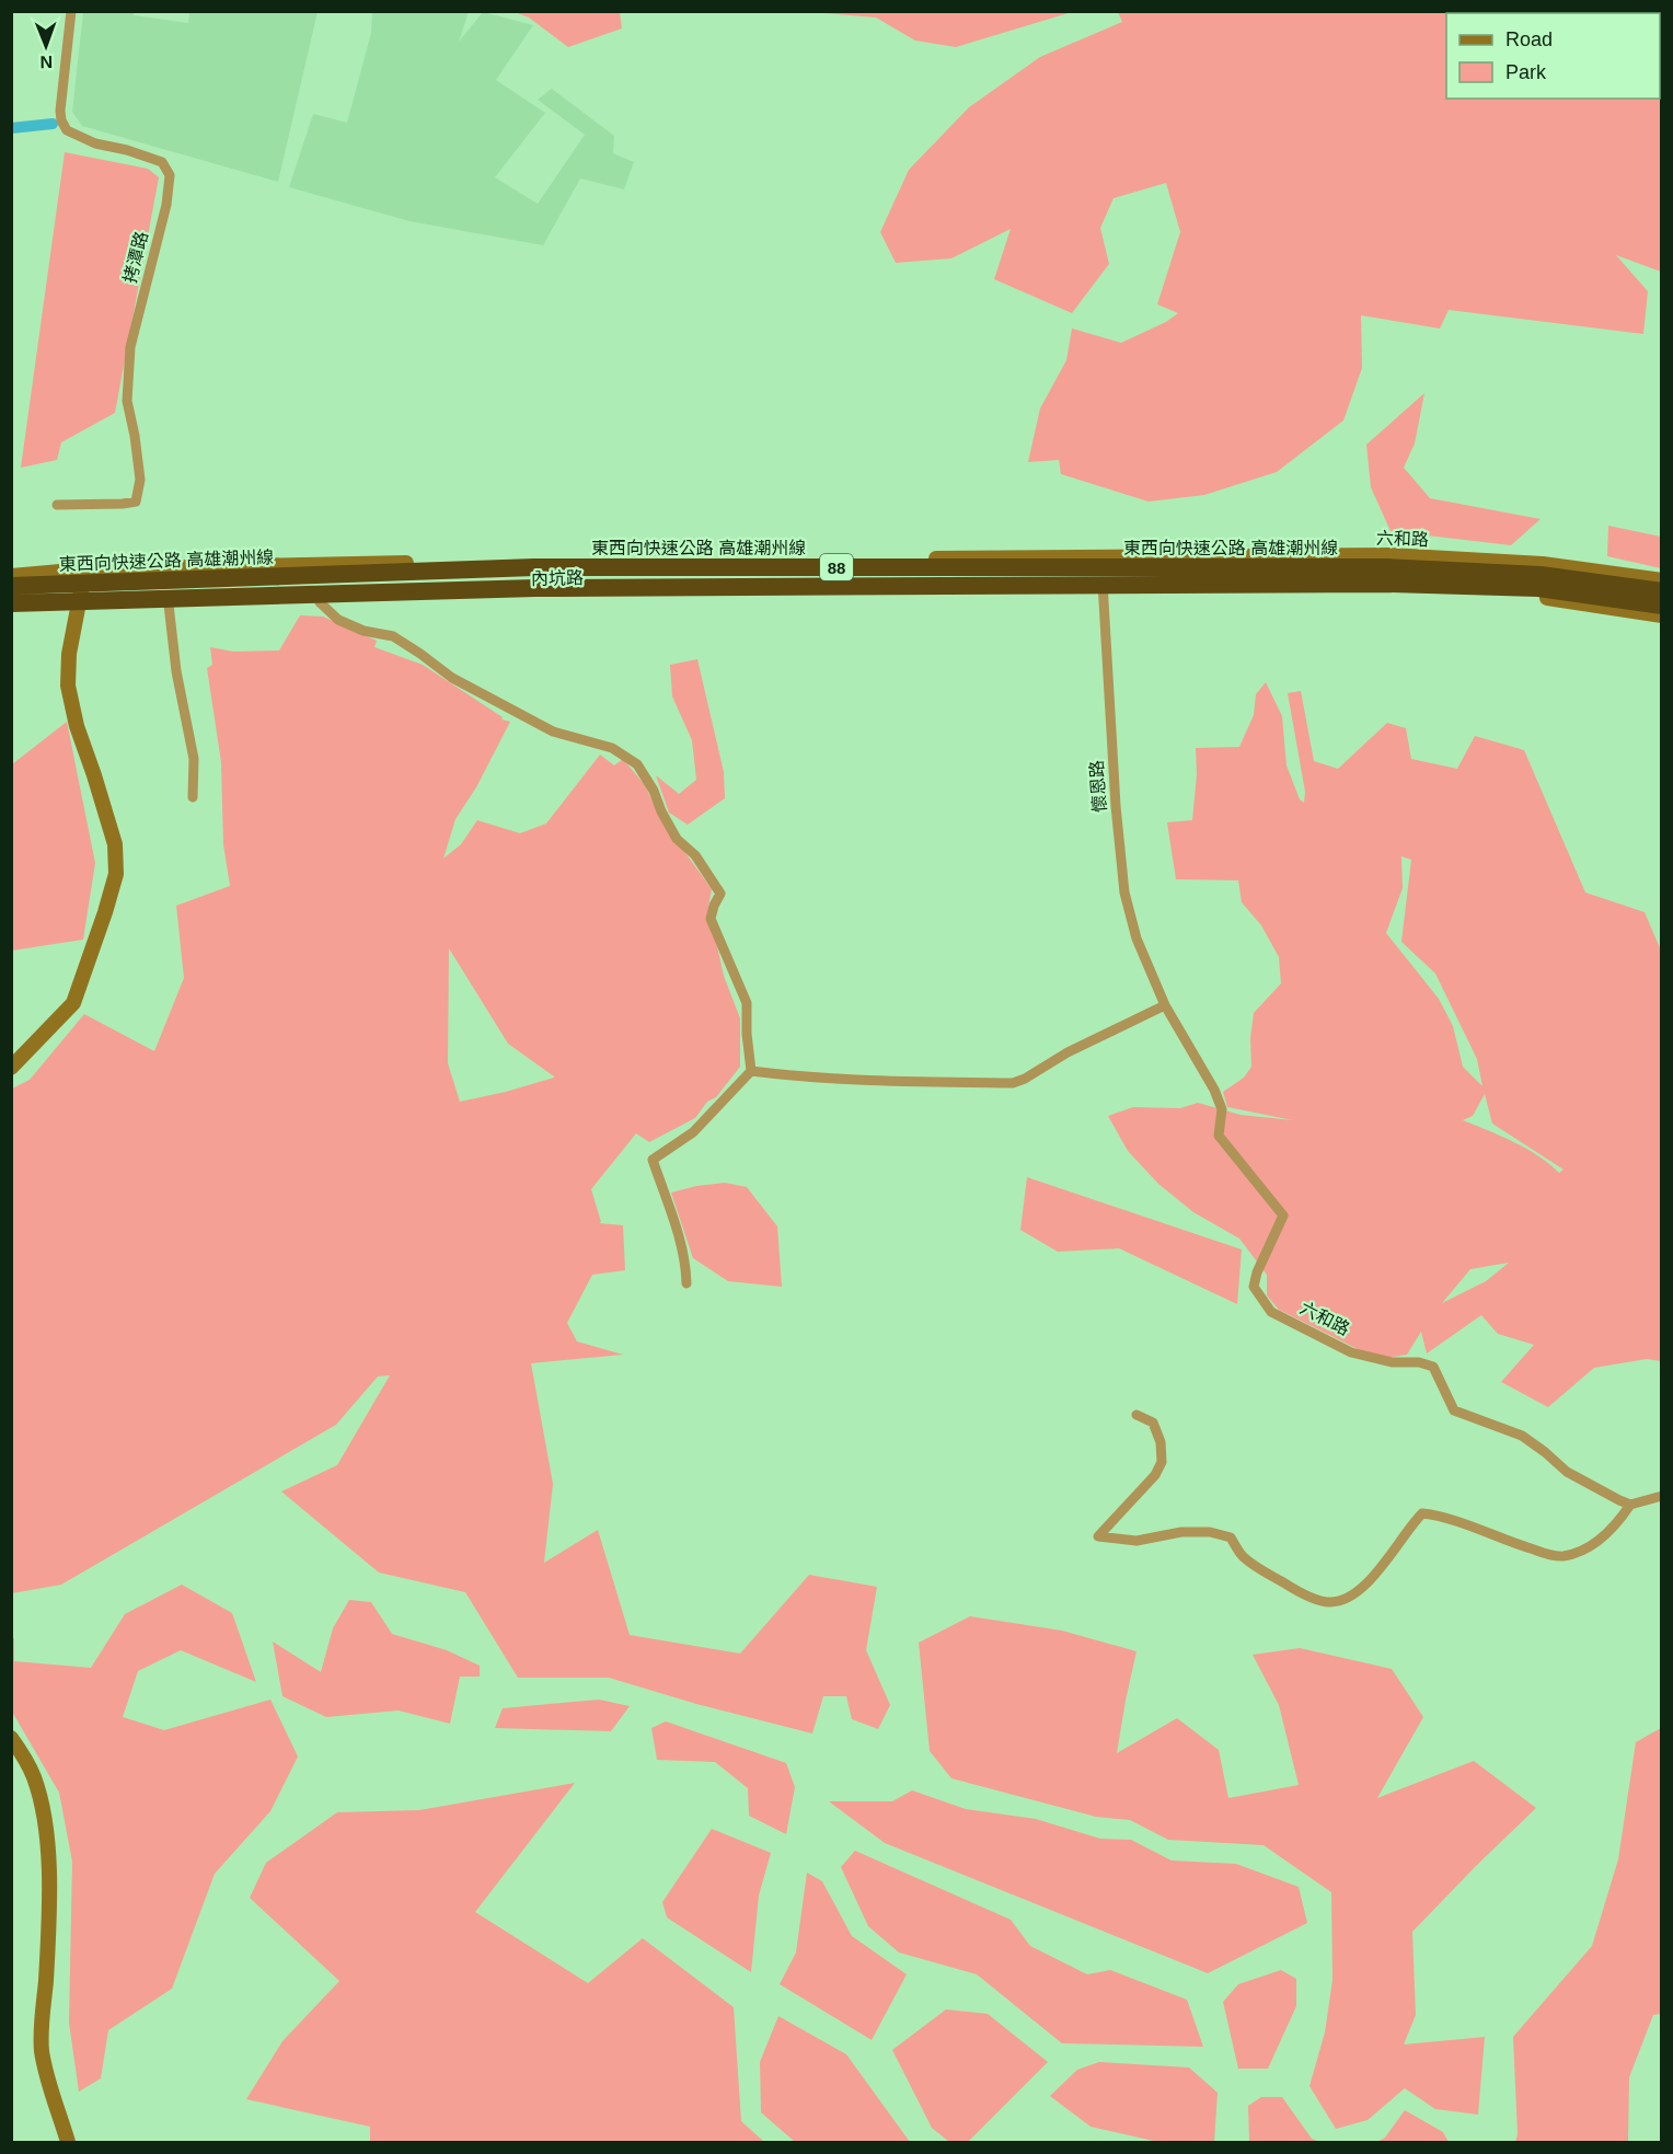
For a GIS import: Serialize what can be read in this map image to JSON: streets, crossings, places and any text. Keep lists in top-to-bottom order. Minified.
{"streets":{"highway":["東西向快速公路 高雄潮州線","88"],"main road":["六和路","內坑路"],"street":["拷潭路","懷恩路"]},"crossings":[["六和路","內坑路"],["六和路","懷恩路"],["內坑路","懷恩路"]],"legend":["Road","Park"],"north":"bottom"}
